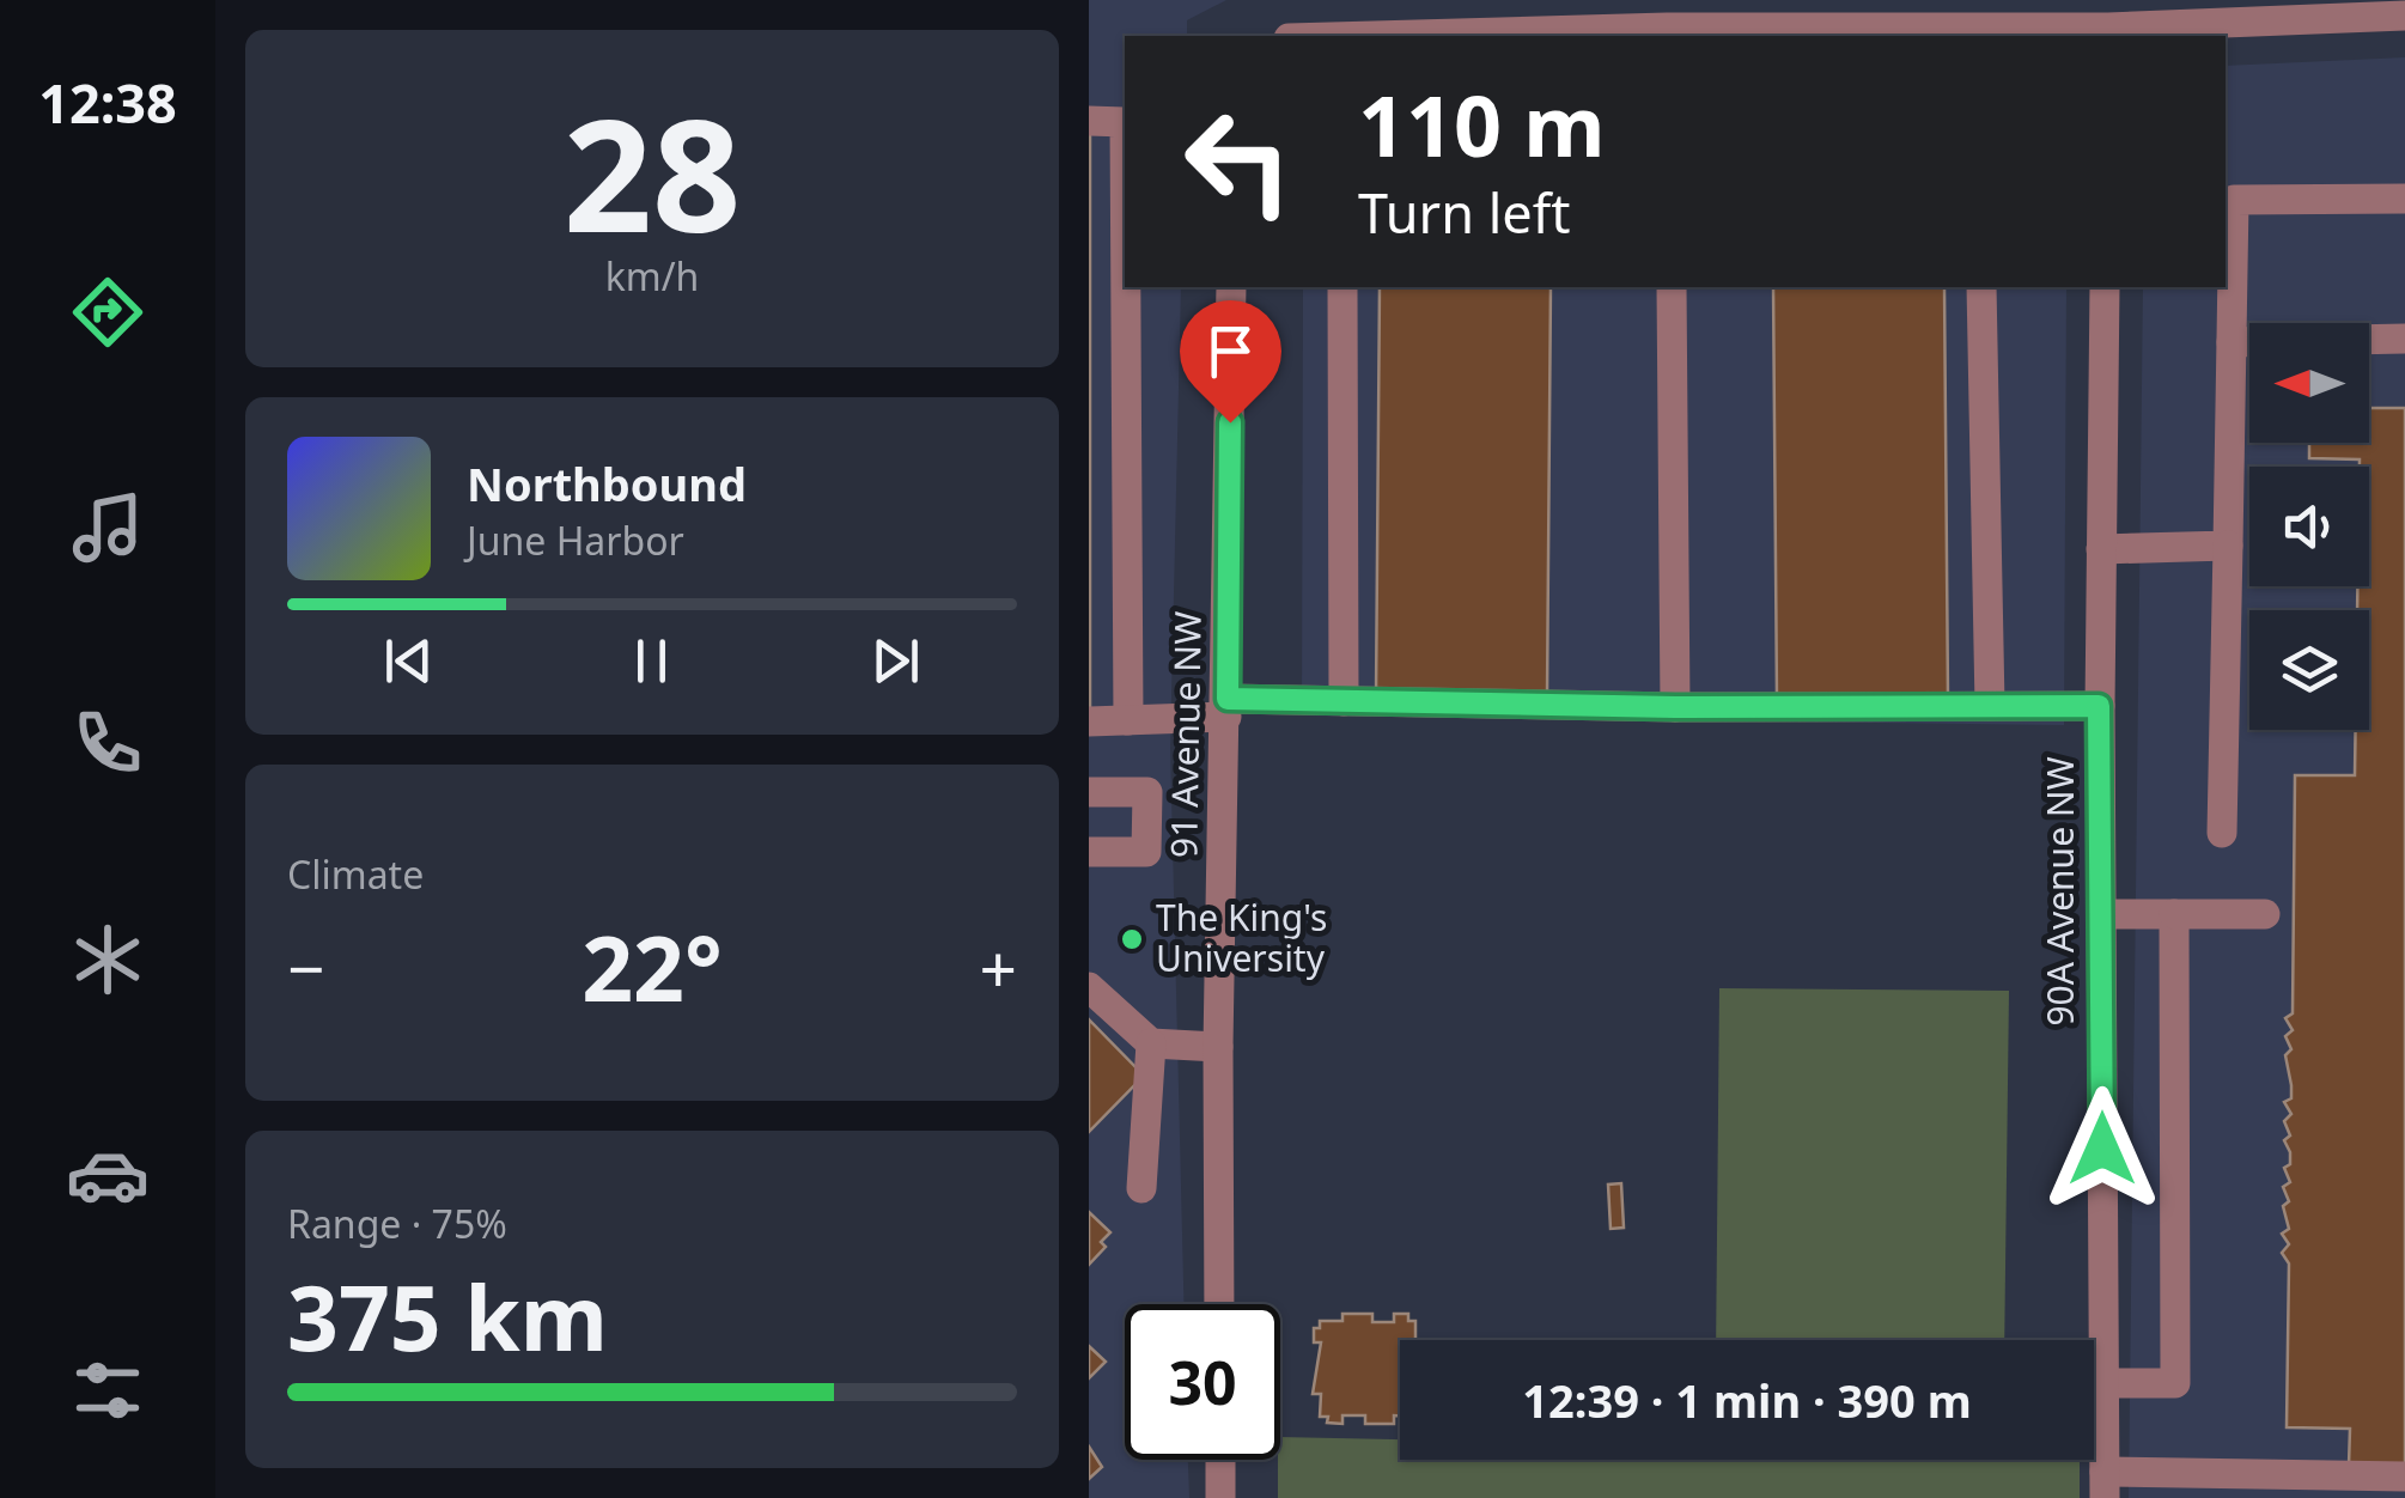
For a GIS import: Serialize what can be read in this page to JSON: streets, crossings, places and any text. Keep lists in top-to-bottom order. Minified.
{"streets":{"street":["91 Avenue NW","90A Avenue NW"]},"places":["The King's University"],"north":"left","page":{"tabs":"12:38","tile":[["28","km/h"],"Climate",["Range · 75%","375 km"]],"turn":["110 m","Turn left"],"song":["Northbound","June Harbor"],"heat":["−","22°","+"],"limit":"30","trip":"12:39 · 1 min · 390 m"}}
